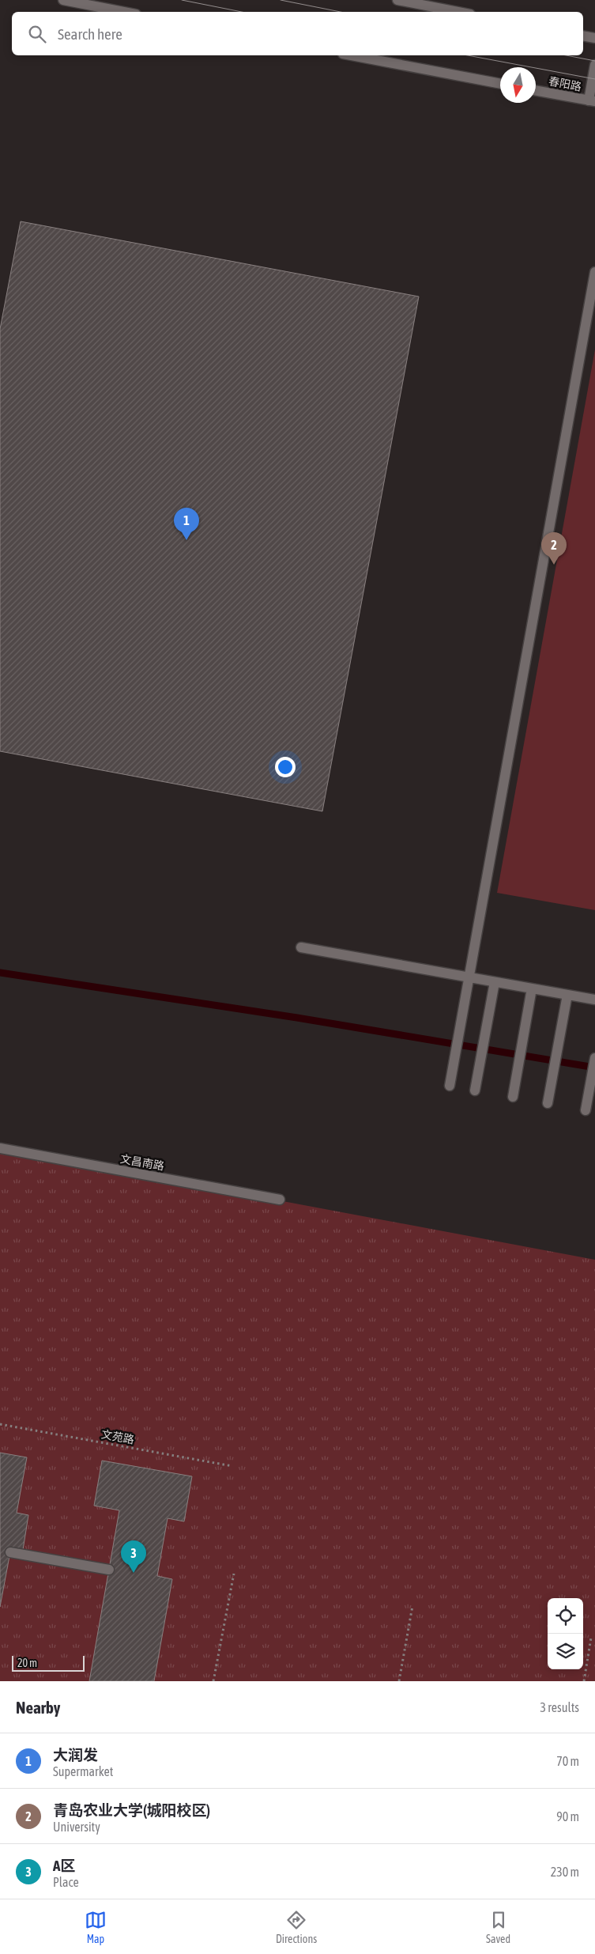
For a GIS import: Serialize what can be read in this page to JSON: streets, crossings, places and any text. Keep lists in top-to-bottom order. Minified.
{"streets":{"street":["春阳路","文昌南路"],"path":["文苑路"]},"scale_bar":"20 m","north":"bottom","page":{"search":"Search here","pins":["1","2","3"],"scale":"20 m","heading":["Nearby","3 results"],"list":[{"mark":"1","name":"大润发","note":"Supermarket","value":"70 m"},{"mark":"2","name":"青岛农业大学(城阳校区)","note":"University","value":"90 m"},{"mark":"3","name":"A区","note":"Place","value":"230 m"}],"nav":["Map","Directions","Saved"]}}
